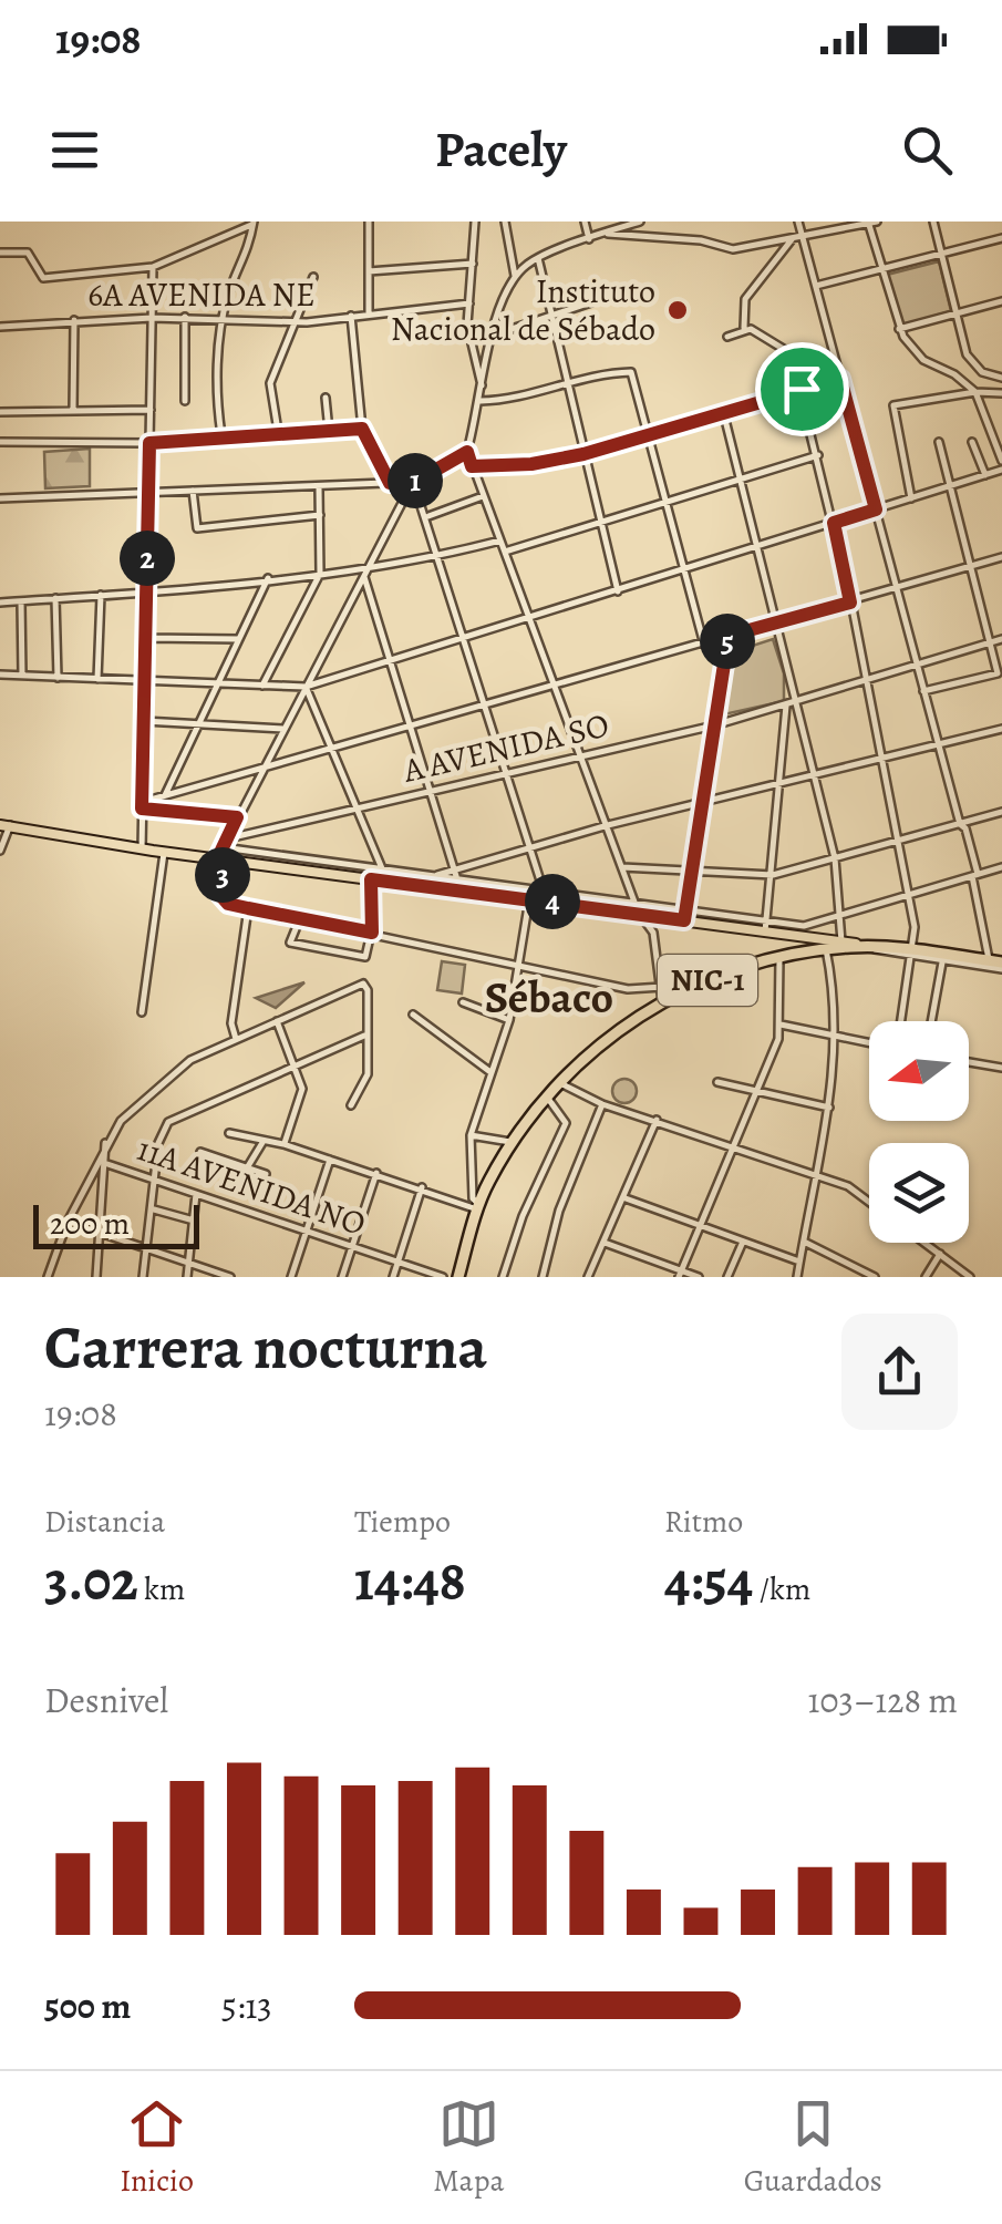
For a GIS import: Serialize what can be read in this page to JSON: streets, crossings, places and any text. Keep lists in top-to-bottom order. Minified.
{"streets":{"highway":["NIC-1"],"street":["6A AVENIDA NE","A AVENIDA SO","11A AVENIDA NO"]},"districts":["Sébaco"],"places":["Instituto Nacional de Sébado"],"scale_bar":"200 m","north":"left","page":{"status":"19:08","header":"Pacely","pins":["1","2","5","3","4"],"scale":"200 m","heading":["Carrera nocturna","19:08"],"stats":[["Distancia","3.02 km"],["Tiempo","14:48"],["Ritmo","4:54 /km"]],"chart":["Desnivel","103–128 m"],"list":[{"name":"500 m","note":"5:13"}],"tabs":["Inicio","Mapa","Guardados"]}}
